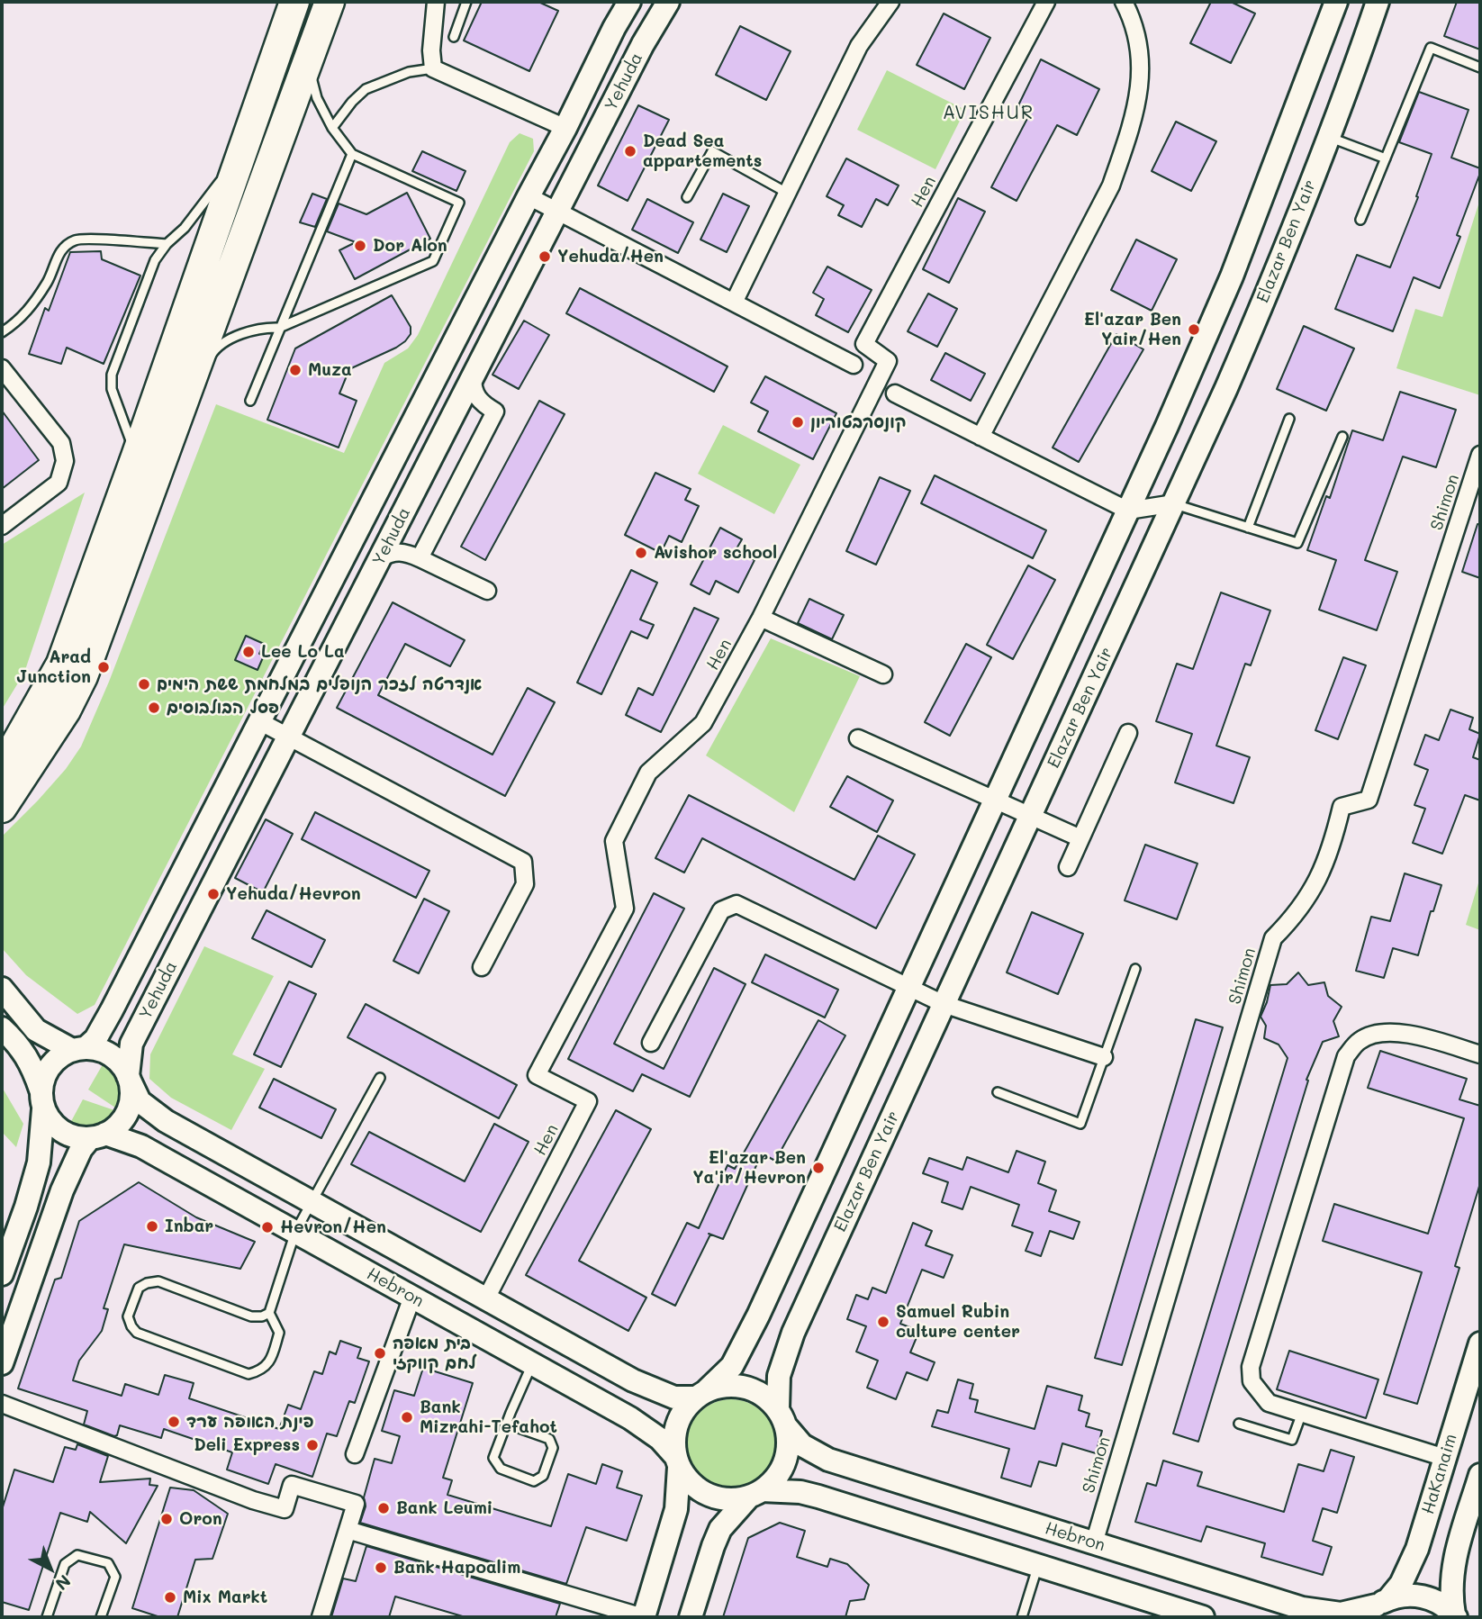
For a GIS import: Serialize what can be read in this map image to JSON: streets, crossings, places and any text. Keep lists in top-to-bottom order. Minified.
{"streets":{"street":["Yehuda","Hen","Elazar Ben Yair","Shimon","Hebron","HaKanaim"]},"crossings":[["Yehuda","Hebron"],["Hen","Hebron"],["Elazar Ben Yair","Hebron"],["Shimon","Hebron"],["Hebron","HaKanaim"]],"districts":["AVISHUR"],"places":["Dead Sea appartements","Dor Alon","Yehuda/Hen","El'azar Ben Yair/Hen","Muza","קונסרבטוריון","Avishor school","Lee Lo La","Arad Junction","אנדרטה לזכר הנופלים במלחמת ששת הימים","פסל הבולבוסים","Yehuda/Hevron","El'azar Ben Ya'ir/Hevron","Inbar","Hevron/Hen","Samuel Rubin culture center","בית מאפה לחם קווקזי","Bank Mizrahi-Tefahot","פינת האופה ערד","Deli Express","Bank Leumi","Oron","Bank Hapoalim","Mix Markt"],"north":"bottom right"}
